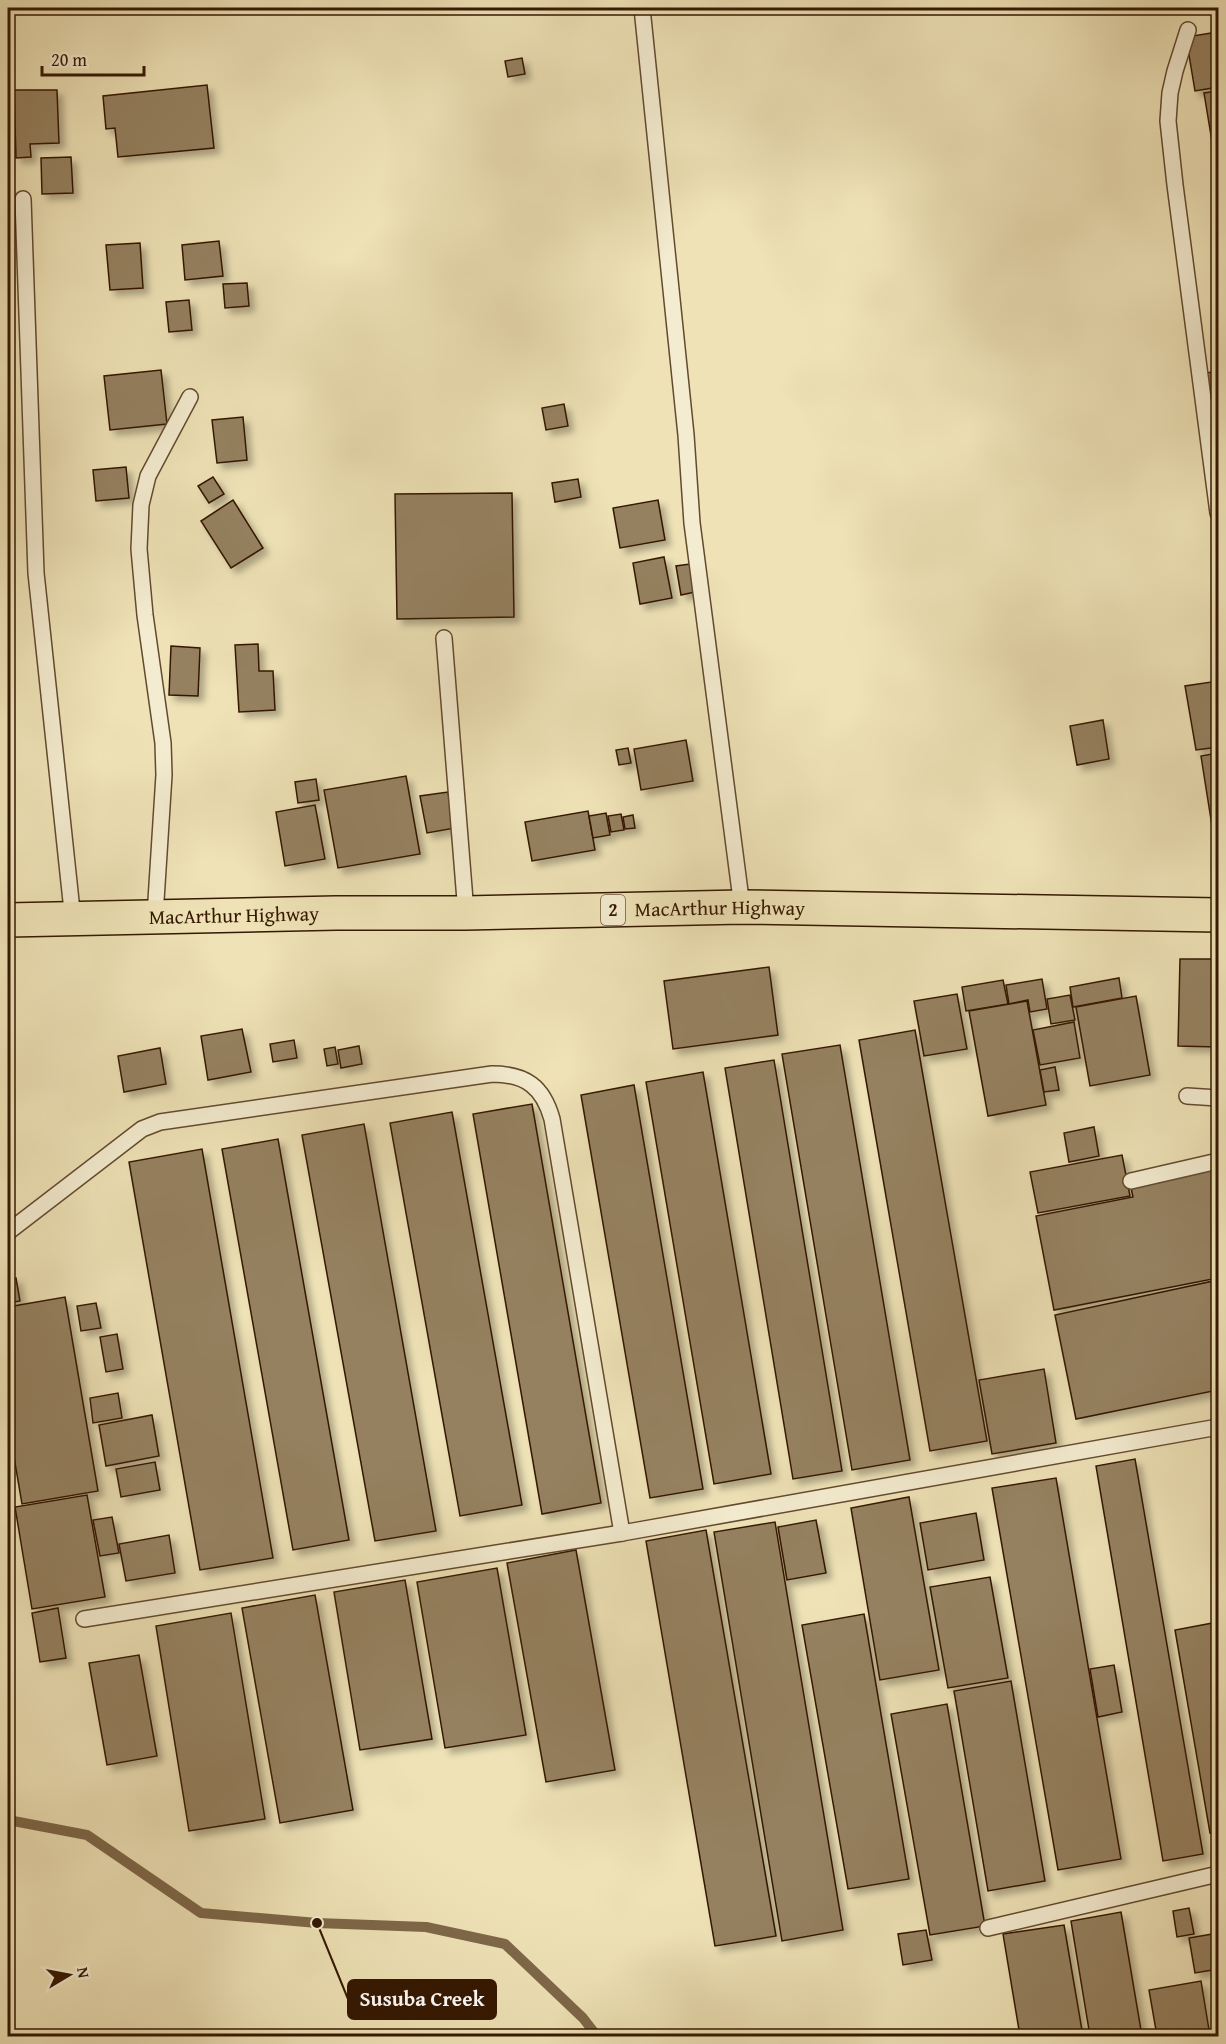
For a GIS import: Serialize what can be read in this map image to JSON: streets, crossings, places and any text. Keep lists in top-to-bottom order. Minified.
{"streets":{"highway":["MacArthur Highway","2"]},"places":["Susuba Creek"],"scale_bar":"20 m","north":"right"}
